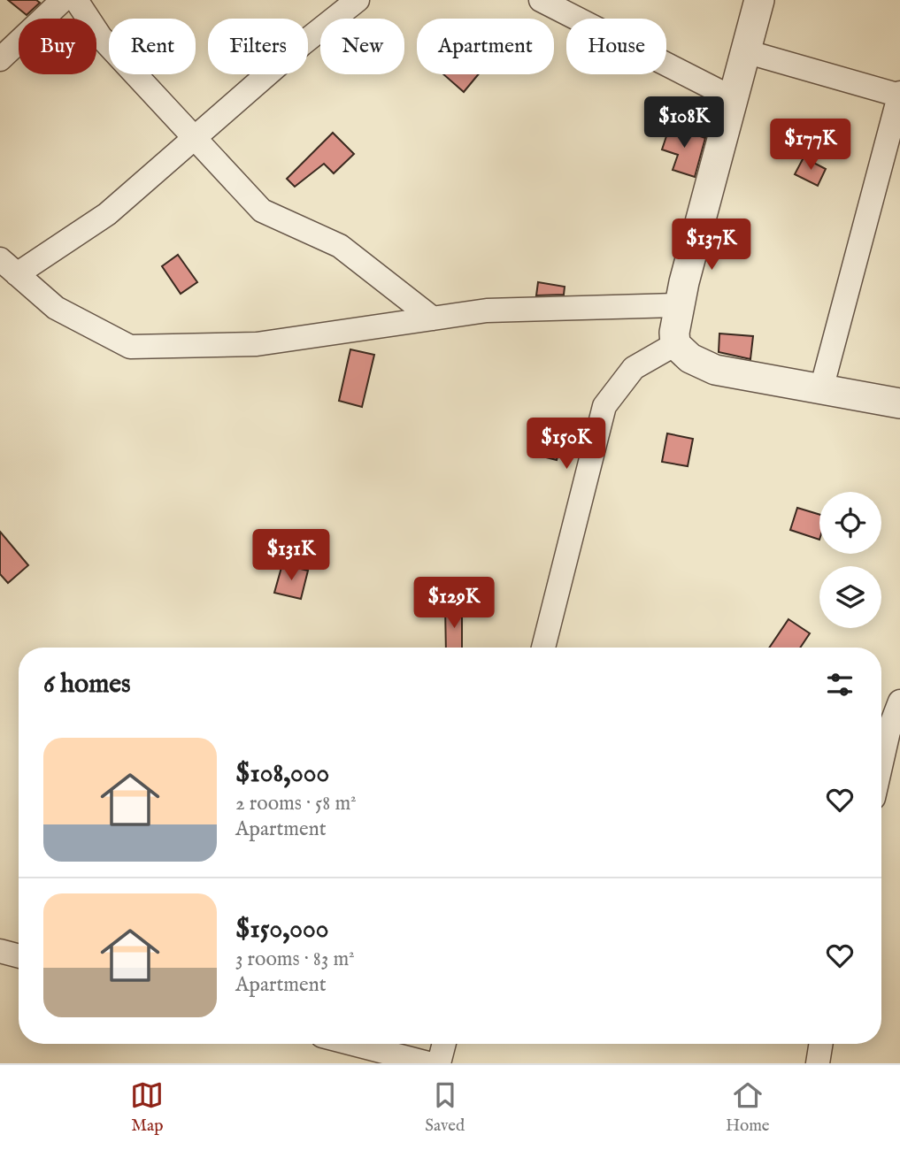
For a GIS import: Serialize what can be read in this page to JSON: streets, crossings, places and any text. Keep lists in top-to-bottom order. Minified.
{"page":{"chip":["Buy","Rent","Filters","New","Apartment","House"],"price":["$108K","$177K","$137K","$150K","$131K","$129K"],"heading":"6 homes","list":[{"name":"$108,000","note":"2 rooms · 58 m² · Apartment"},{"name":"$150,000","note":"3 rooms · 83 m² · Apartment"}],"tabs":["Map","Saved","Home"]}}
